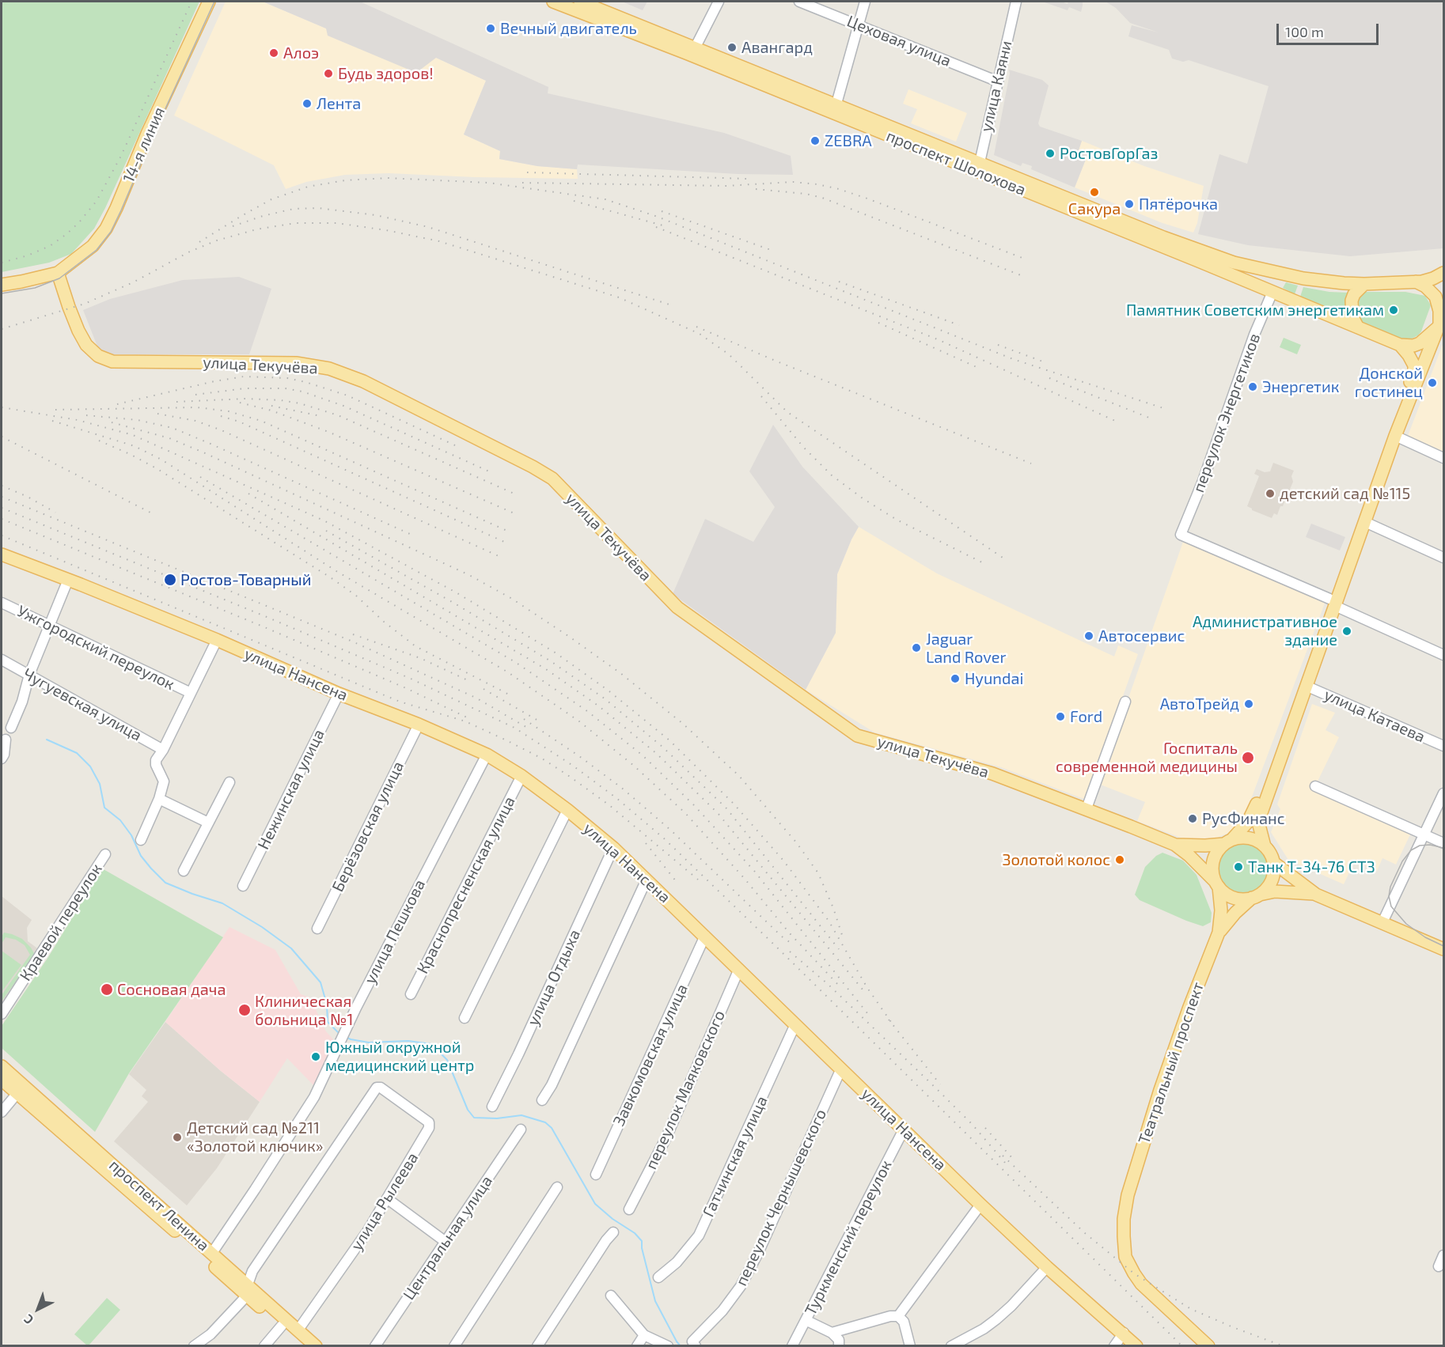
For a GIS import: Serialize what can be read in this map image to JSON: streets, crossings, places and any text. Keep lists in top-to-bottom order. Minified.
{"streets":{"main road":["14-я линия","проспект Шолохова","улица Текучёва","улица Нансена","Театральный проспект","проспект Ленина"],"street":["Цеховая улица","улица Каяни","переулок Энергетиков","Ужгородский переулок","Чугуевская улица","улица Катаева","Нежинская улица","Берёзовская улица","Краснопресненская улица","Краевой переулок","улица Пешкова","улица Отдыха","Завкомовская улица","переулок Маяковского","Гатчинская улица","переулок Чернышевского","улица Рылеева","Центральная улица","Туркменский переулок"]},"crossings":[["Цеховая улица","улица Каяни"],["улица Каяни","проспект Шолохова"],["14-я линия","улица Текучёва"],["проспект Шолохова","переулок Энергетиков"],["улица Текучёва","Театральный проспект"],["улица Нансена","Нежинская улица"],["улица Нансена","Берёзовская улица"],["улица Нансена","Краснопресненская улица"],["улица Нансена","улица Пешкова"],["улица Нансена","улица Отдыха"],["улица Нансена","Завкомовская улица"],["улица Нансена","переулок Маяковского"],["улица Нансена","Гатчинская улица"],["улица Нансена","переулок Чернышевского"],["улица Нансена","Туркменский переулок"],["улица Пешкова","проспект Ленина"],["улица Рылеева","проспект Ленина"]],"places":["Вечный двигатель","Авангард","Алоэ","Будь здоров!","Лента","ZEBRA","РостовГорГаз","Сакура","Пятёрочка","Памятник Советским энергетикам","Донской гостинец","Энергетик","детский сад №115","Ростов-Товарный","Административное здание","Автосервис","Jaguar Land Rover","Hyundai","АвтоТрейд","Ford","Госпиталь современной медицины","РусФинанс","Золотой колос","Танк Т-34-76 СТЗ","Сосновая дача","Клиническая больница №1","Южный окружной медицинский центр","Детский сад №211 «Золотой ключик»"],"scale_bar":"100 m","north":"bottom left"}
